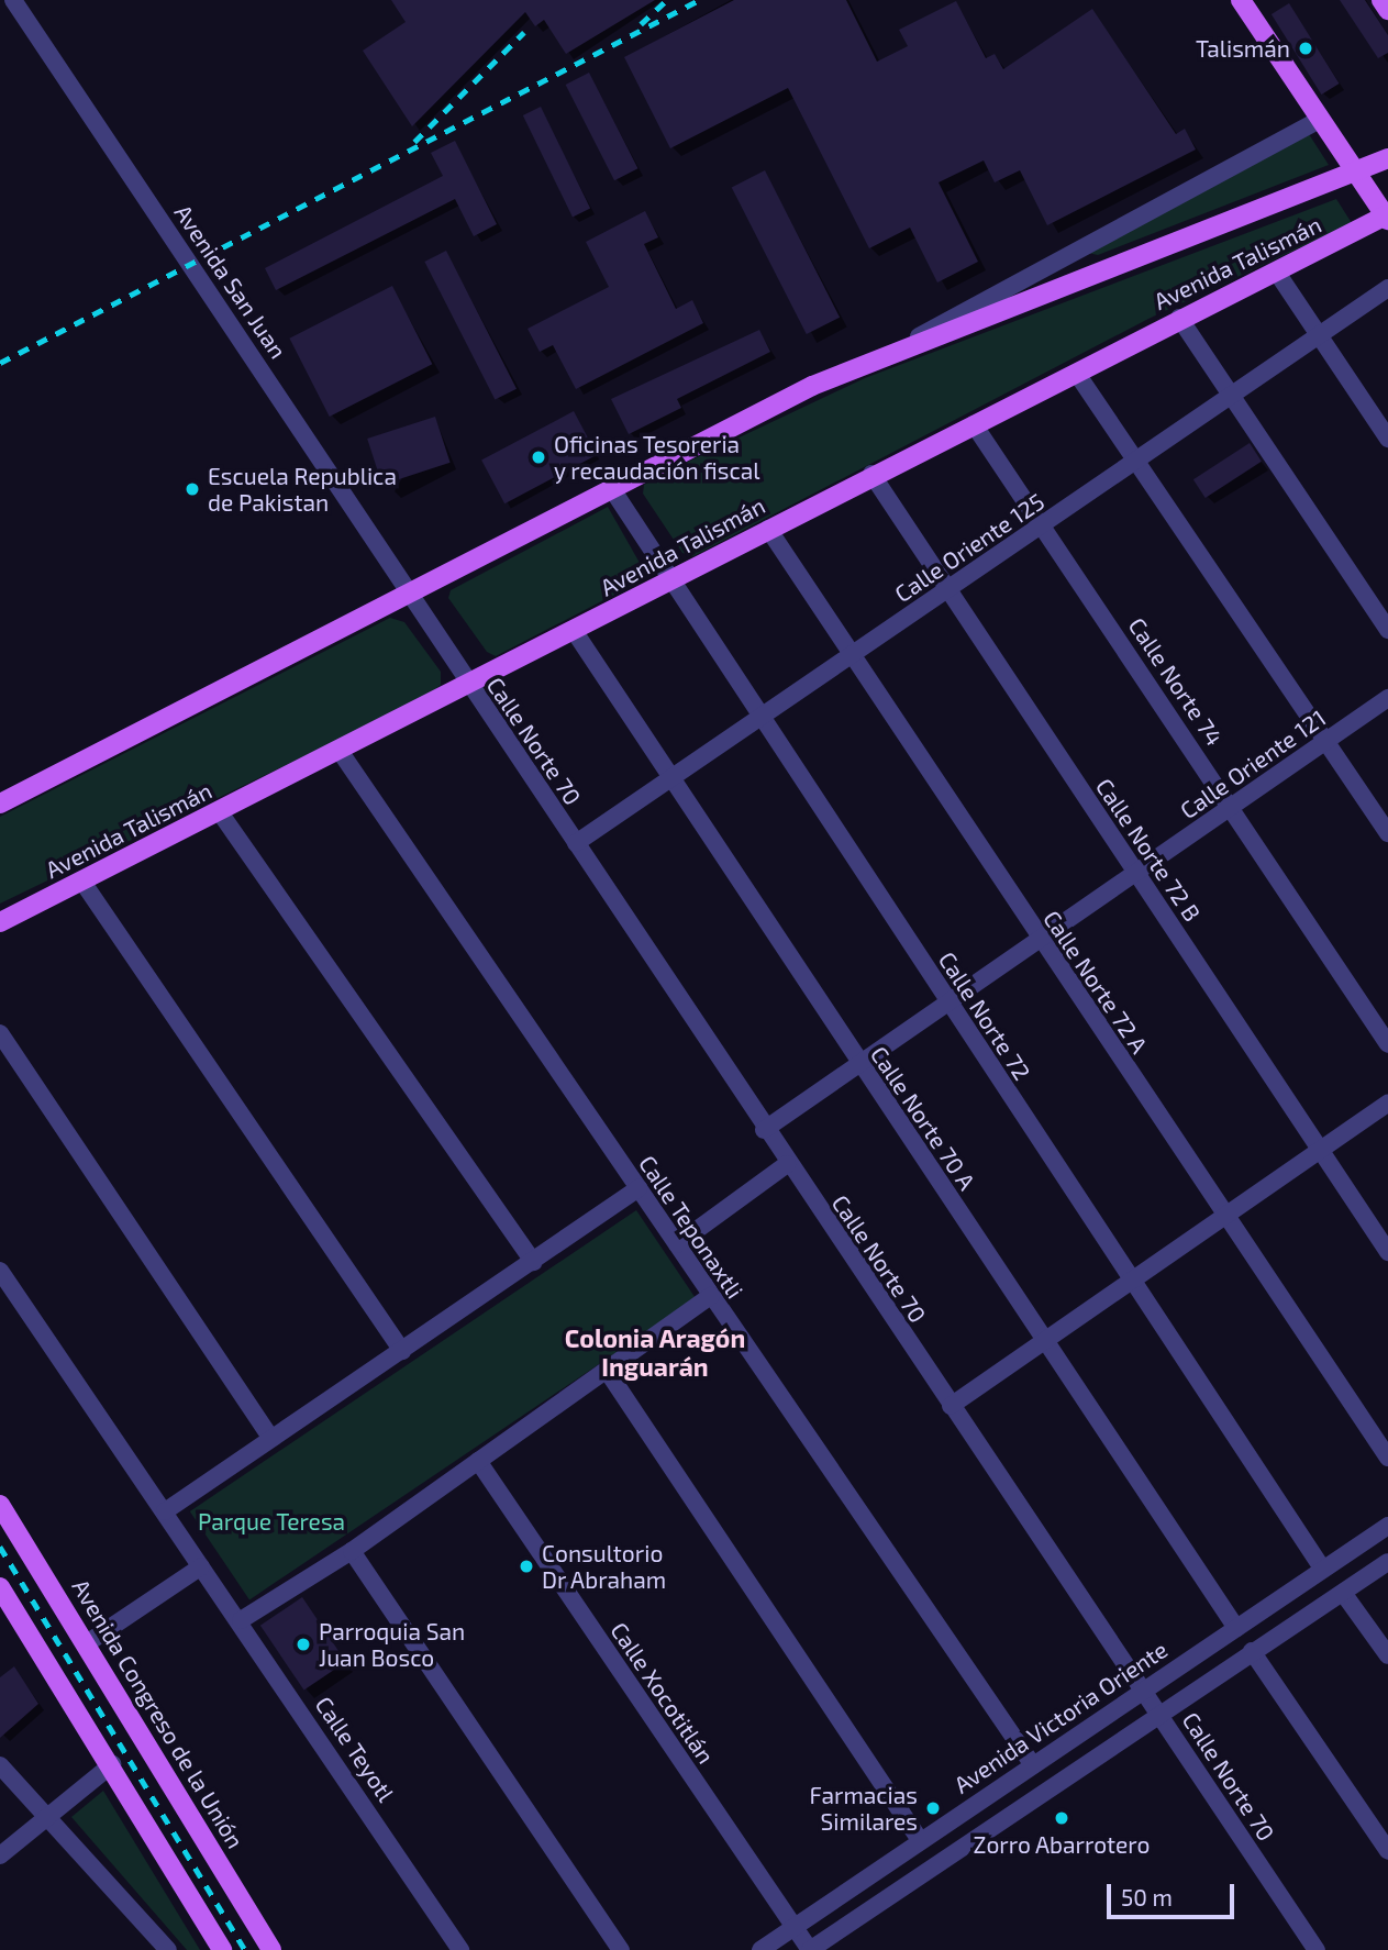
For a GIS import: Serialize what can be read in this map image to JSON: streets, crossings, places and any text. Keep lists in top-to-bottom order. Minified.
{"streets":{"main road":["Avenida Talismán","Avenida Congreso de la Unión"],"street":["Avenida San Juan","Calle Oriente 125","Calle Norte 74","Calle Norte 70","Calle Oriente 121","Calle Norte 72 B","Calle Norte 72 A","Calle Norte 72","Calle Norte 70 A","Calle Teponaxtli","Calle Xocotitlán","Avenida Victoria Oriente","Calle Teyotl"]},"crossings":[["Avenida Talismán","Avenida San Juan"],["Avenida Talismán","Calle Norte 74"],["Avenida Talismán","Calle Norte 70"],["Avenida Talismán","Calle Norte 72 B"],["Avenida Talismán","Calle Norte 72 A"],["Avenida Talismán","Calle Norte 72"],["Avenida Talismán","Calle Norte 70 A"],["Avenida Talismán","Calle Teponaxtli"],["Avenida San Juan","Calle Norte 70"],["Calle Oriente 125","Calle Norte 74"],["Calle Oriente 125","Calle Norte 70"],["Calle Oriente 125","Calle Norte 72 B"],["Calle Oriente 125","Calle Norte 72 A"],["Calle Oriente 125","Calle Norte 72"],["Calle Oriente 125","Calle Norte 70 A"],["Calle Norte 74","Calle Oriente 121"],["Calle Norte 70","Calle Oriente 121"],["Calle Norte 70","Avenida Victoria Oriente"],["Calle Oriente 121","Calle Norte 72 B"],["Calle Oriente 121","Calle Norte 72 A"],["Calle Oriente 121","Calle Norte 72"],["Calle Oriente 121","Calle Norte 70 A"],["Calle Norte 72","Avenida Victoria Oriente"],["Calle Norte 70 A","Avenida Victoria Oriente"],["Calle Teponaxtli","Avenida Victoria Oriente"],["Calle Xocotitlán","Avenida Victoria Oriente"]],"districts":["Colonia Aragón Inguarán"],"parks":["Parque Teresa"],"places":["Talismán","Oficinas Tesoreria y recaudación fiscal","Escuela Republica de Pakistan","Consultorio Dr Abraham","Parroquia San Juan Bosco","Farmacias Similares","Zorro Abarrotero"],"scale_bar":"50 m"}
